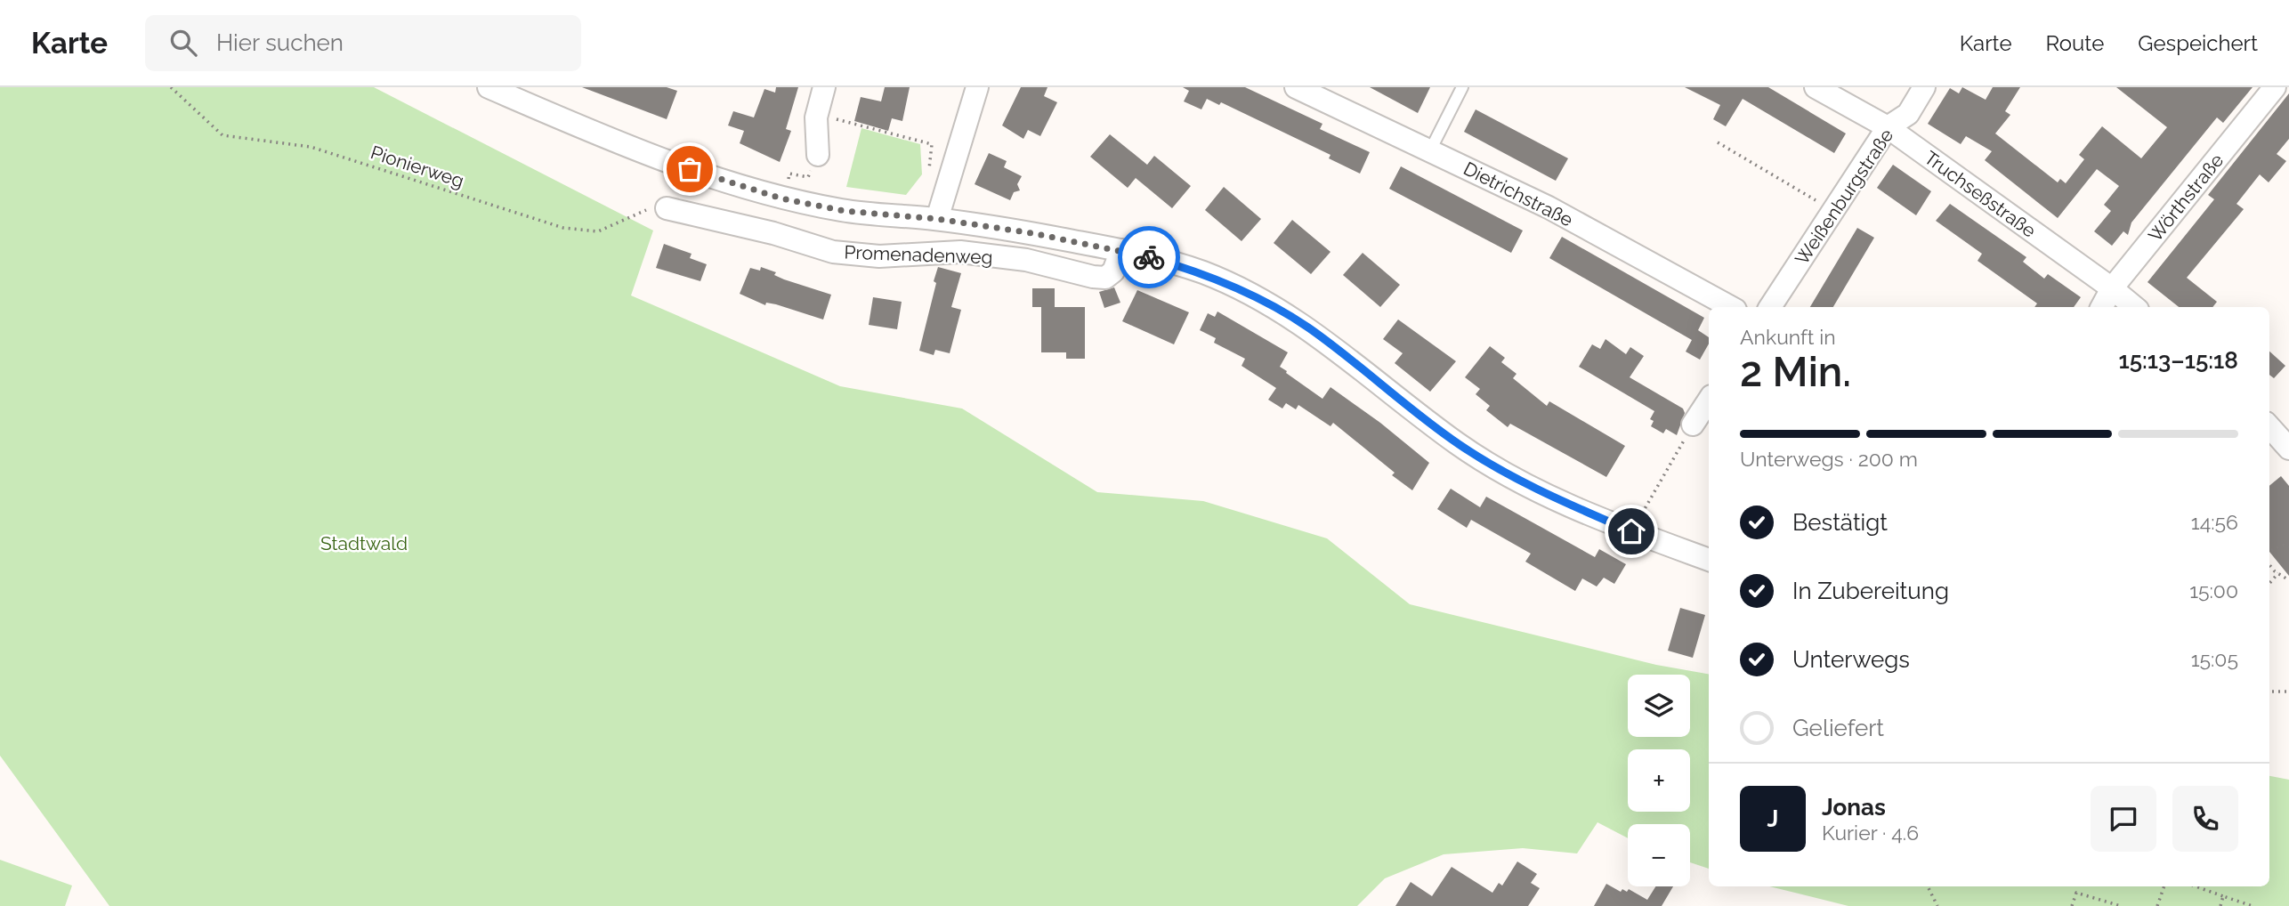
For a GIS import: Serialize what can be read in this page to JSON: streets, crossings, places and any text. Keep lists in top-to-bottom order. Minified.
{"streets":{"street":["Dietrichstraße","Truchseßstraße","Weißenburgstraße","Wörthstraße","Promenadenweg"],"path":["Pionierweg"]},"crossings":[["Pionierweg","Promenadenweg"],["Truchseßstraße","Weißenburgstraße"],["Truchseßstraße","Wörthstraße"]],"parks":["Stadtwald"],"page":{"header":"Karte","search":"Hier suchen","nav":["Karte","Route","Gespeichert"],"heading":["2 Min.","Ankunft in","15:13–15:18"],"panel":["Jonas","Kurier · 4.6"],"bar":"Unterwegs · 200 m","list":[["Bestätigt","14:56"],["In Zubereitung","15:00"],["Unterwegs","15:05"],"Geliefert"],"map_buttons":["+","−"],"round":"J"}}
